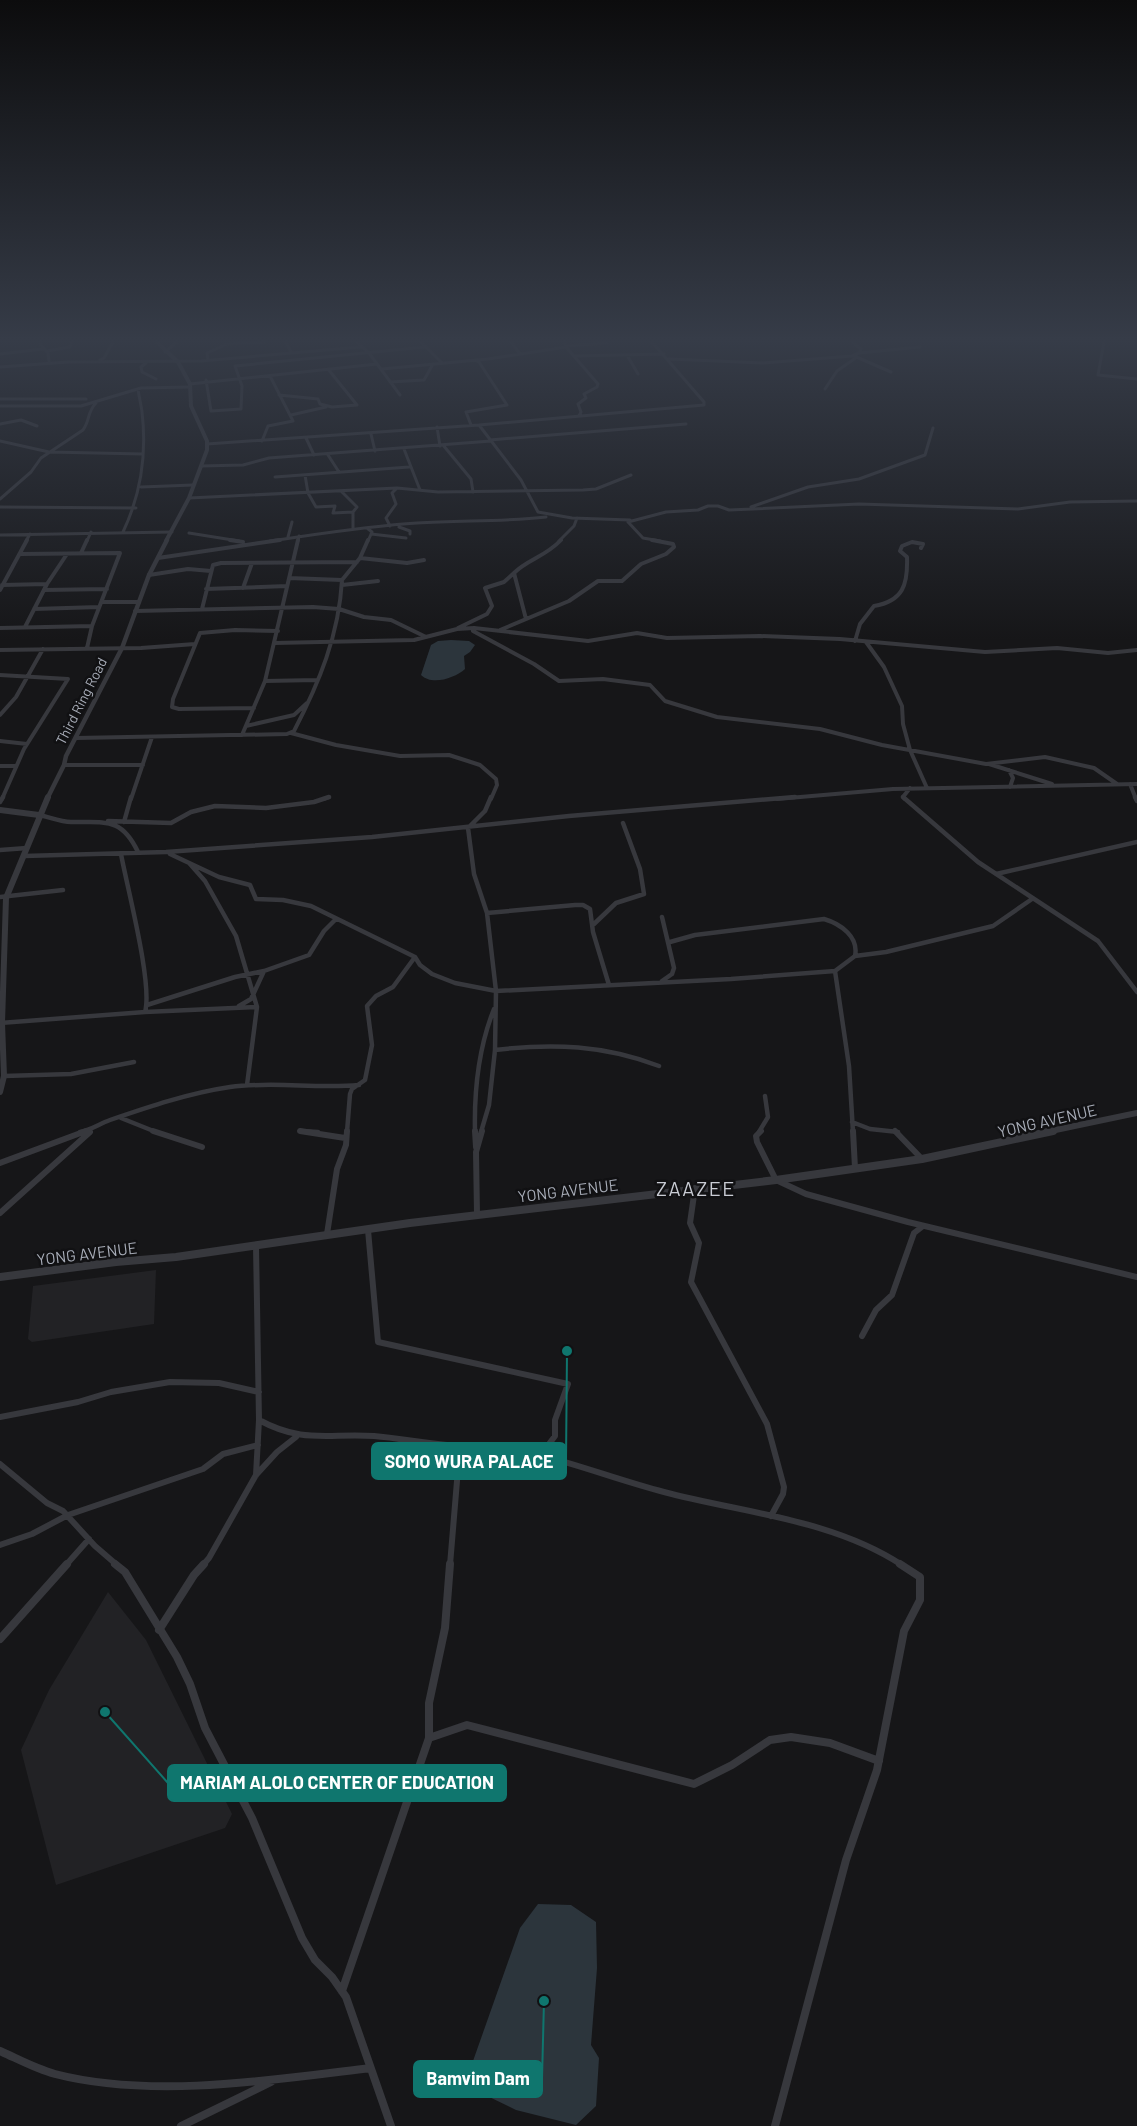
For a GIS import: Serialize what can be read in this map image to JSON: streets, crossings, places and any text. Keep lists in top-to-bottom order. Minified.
{"streets":{"street":["Third Ring Road","YONG AVENUE"]},"districts":["ZAAZEE"],"places":["SOMO WURA PALACE","MARIAM ALOLO CENTER OF EDUCATION","Bamvim Dam"]}
